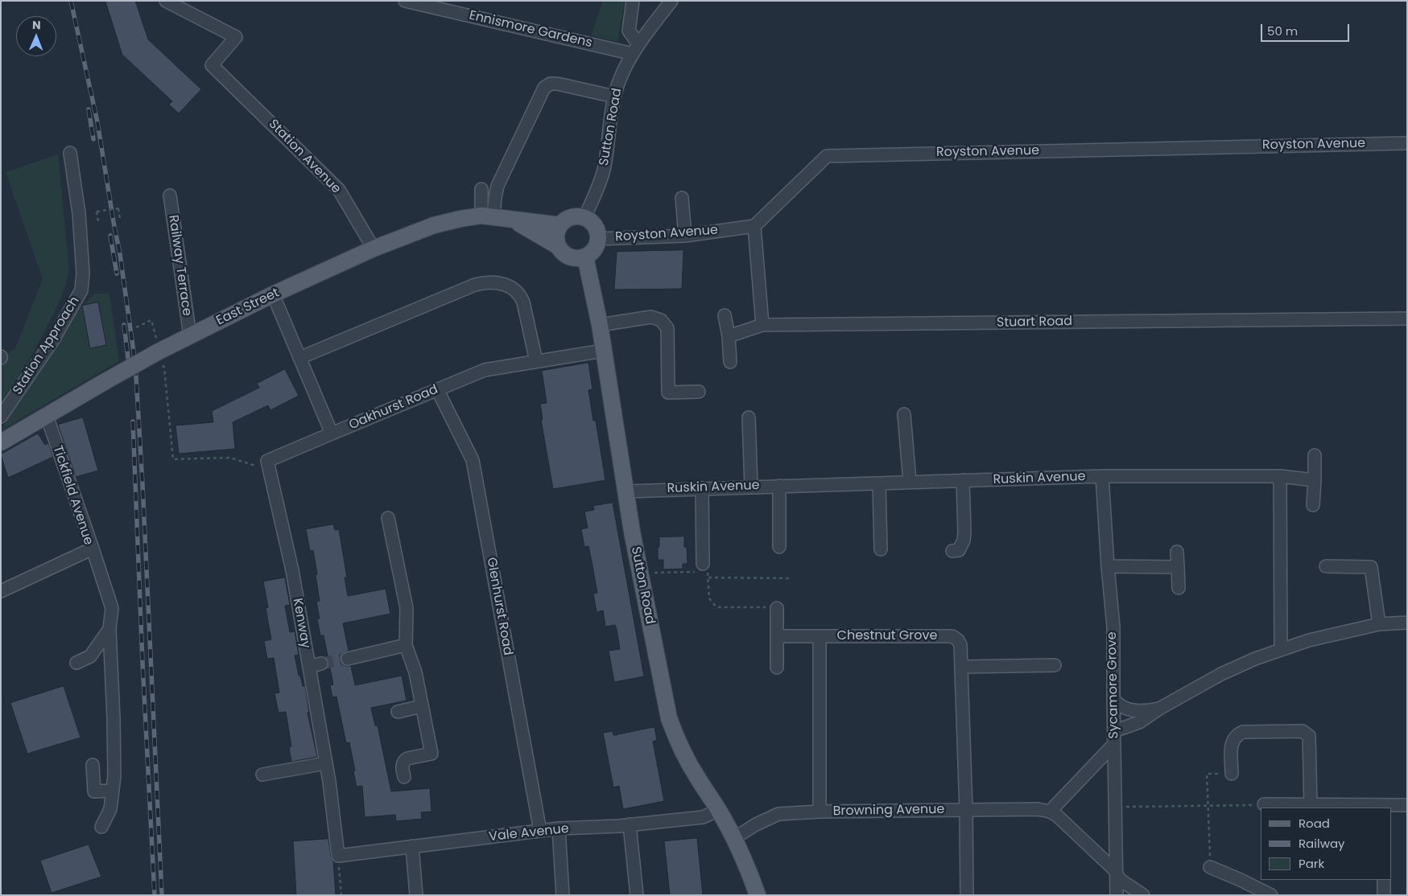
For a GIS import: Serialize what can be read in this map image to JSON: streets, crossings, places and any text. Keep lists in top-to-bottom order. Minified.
{"streets":{"main road":["Sutton Road","East Street"],"street":["Ennismore Gardens","Royston Avenue","Station Avenue","Railway Terrace","Stuart Road","Station Approach","Oakhurst Road","Ruskin Avenue","Tickfield Avenue","Glenhurst Road","Kenway","Chestnut Grove","Sycamore Grove","Browning Avenue","Vale Avenue"]},"crossings":[["Ennismore Gardens","Sutton Road"],["Sutton Road","Royston Avenue"],["Sutton Road","East Street"],["Sutton Road","Oakhurst Road"],["Sutton Road","Ruskin Avenue"],["Sutton Road","Browning Avenue"],["Sutton Road","Vale Avenue"],["Royston Avenue","East Street"],["Station Avenue","East Street"],["Railway Terrace","East Street"],["East Street","Tickfield Avenue"],["Oakhurst Road","Glenhurst Road"],["Ruskin Avenue","Sycamore Grove"],["Glenhurst Road","Vale Avenue"],["Kenway","Vale Avenue"],["Chestnut Grove","Browning Avenue"]],"legend":["Road","Railway","Park"],"scale_bar":"50 m","north":"top"}
